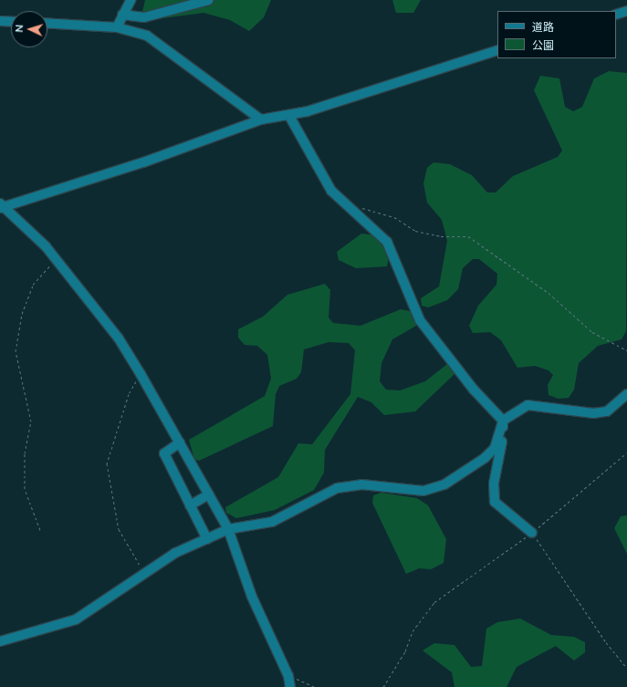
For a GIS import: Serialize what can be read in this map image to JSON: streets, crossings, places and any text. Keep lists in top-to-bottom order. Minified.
{"legend":["道路","公園"],"north":"left"}
